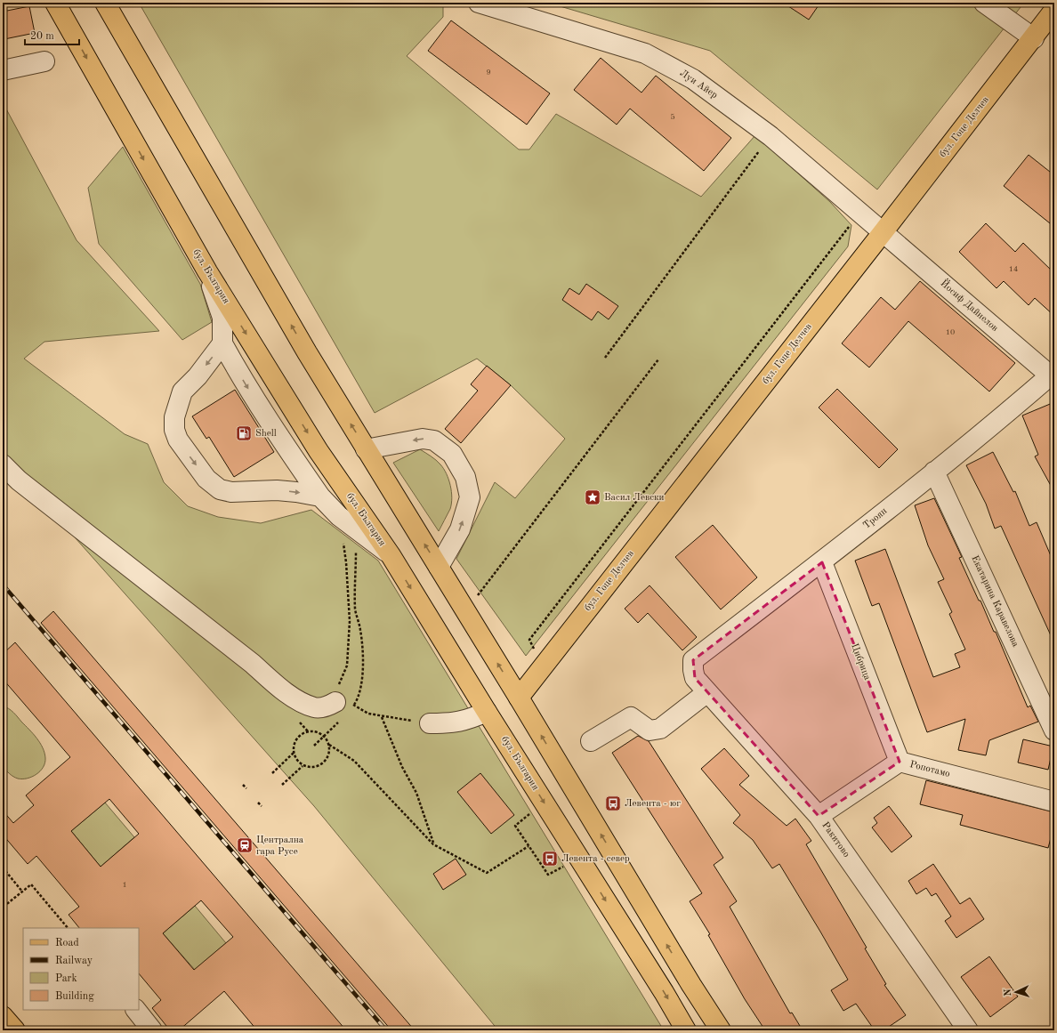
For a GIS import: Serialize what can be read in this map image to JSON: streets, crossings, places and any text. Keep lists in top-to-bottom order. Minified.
{"streets":{"main road":["бул. Гоце Делчев","бул. България"],"street":["Луи Айер","Йосиф Дайнелов","Троян","Екатарина Каравелова","Цибрица","Ропотамо","Ракитово"]},"crossings":[["Луи Айер","бул. Гоце Делчев"],["Луи Айер","Йосиф Дайнелов"],["бул. Гоце Делчев","Йосиф Дайнелов"],["Йосиф Дайнелов","Троян"],["Троян","Екатарина Каравелова"],["Троян","Цибрица"],["Троян","Ракитово"],["Цибрица","Ропотамо"],["Ропотамо","Ракитово"]],"places":{"fuel station":["Shell"],"place":["Васил Левски"],"bus stop":["Левента - юг","Левента - север"],"station":["Централна гара Русе"]},"house_numbers":["9","5","14","10","1"],"legend":["Road","Railway","Park","Building"],"scale_bar":"20 m","north":"left"}
